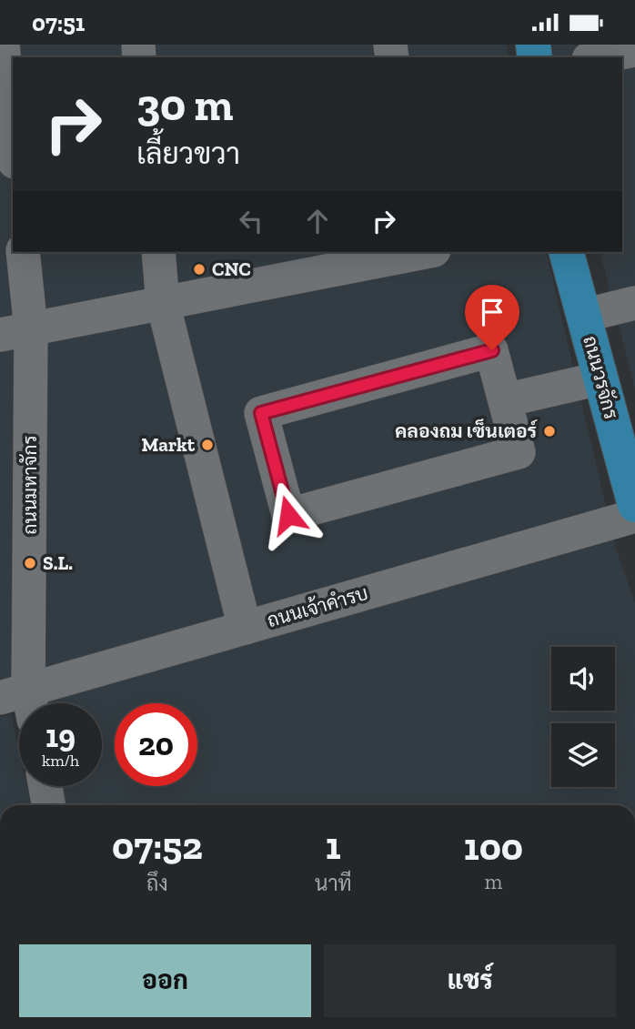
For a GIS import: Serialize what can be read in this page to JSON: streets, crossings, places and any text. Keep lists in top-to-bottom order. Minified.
{"streets":{"main road":["ถนนวรจักร"],"street":["ถนนมหาจักร","ถนนเจ้าคำรบ"]},"crossings":[["ถนนมหาจักร","ถนนเจ้าคำรบ"]],"places":["CNC","คลองถม เซ็นเตอร์","Markt","S.L."],"page":{"status":"07:51","turn":["30 m","เลี้ยวขวา"],"speed":"19 km/h","limit":"20","eta":["07:52","ถึง","1","นาที","100","m"],"buttons":["ออก","แชร์"]}}
